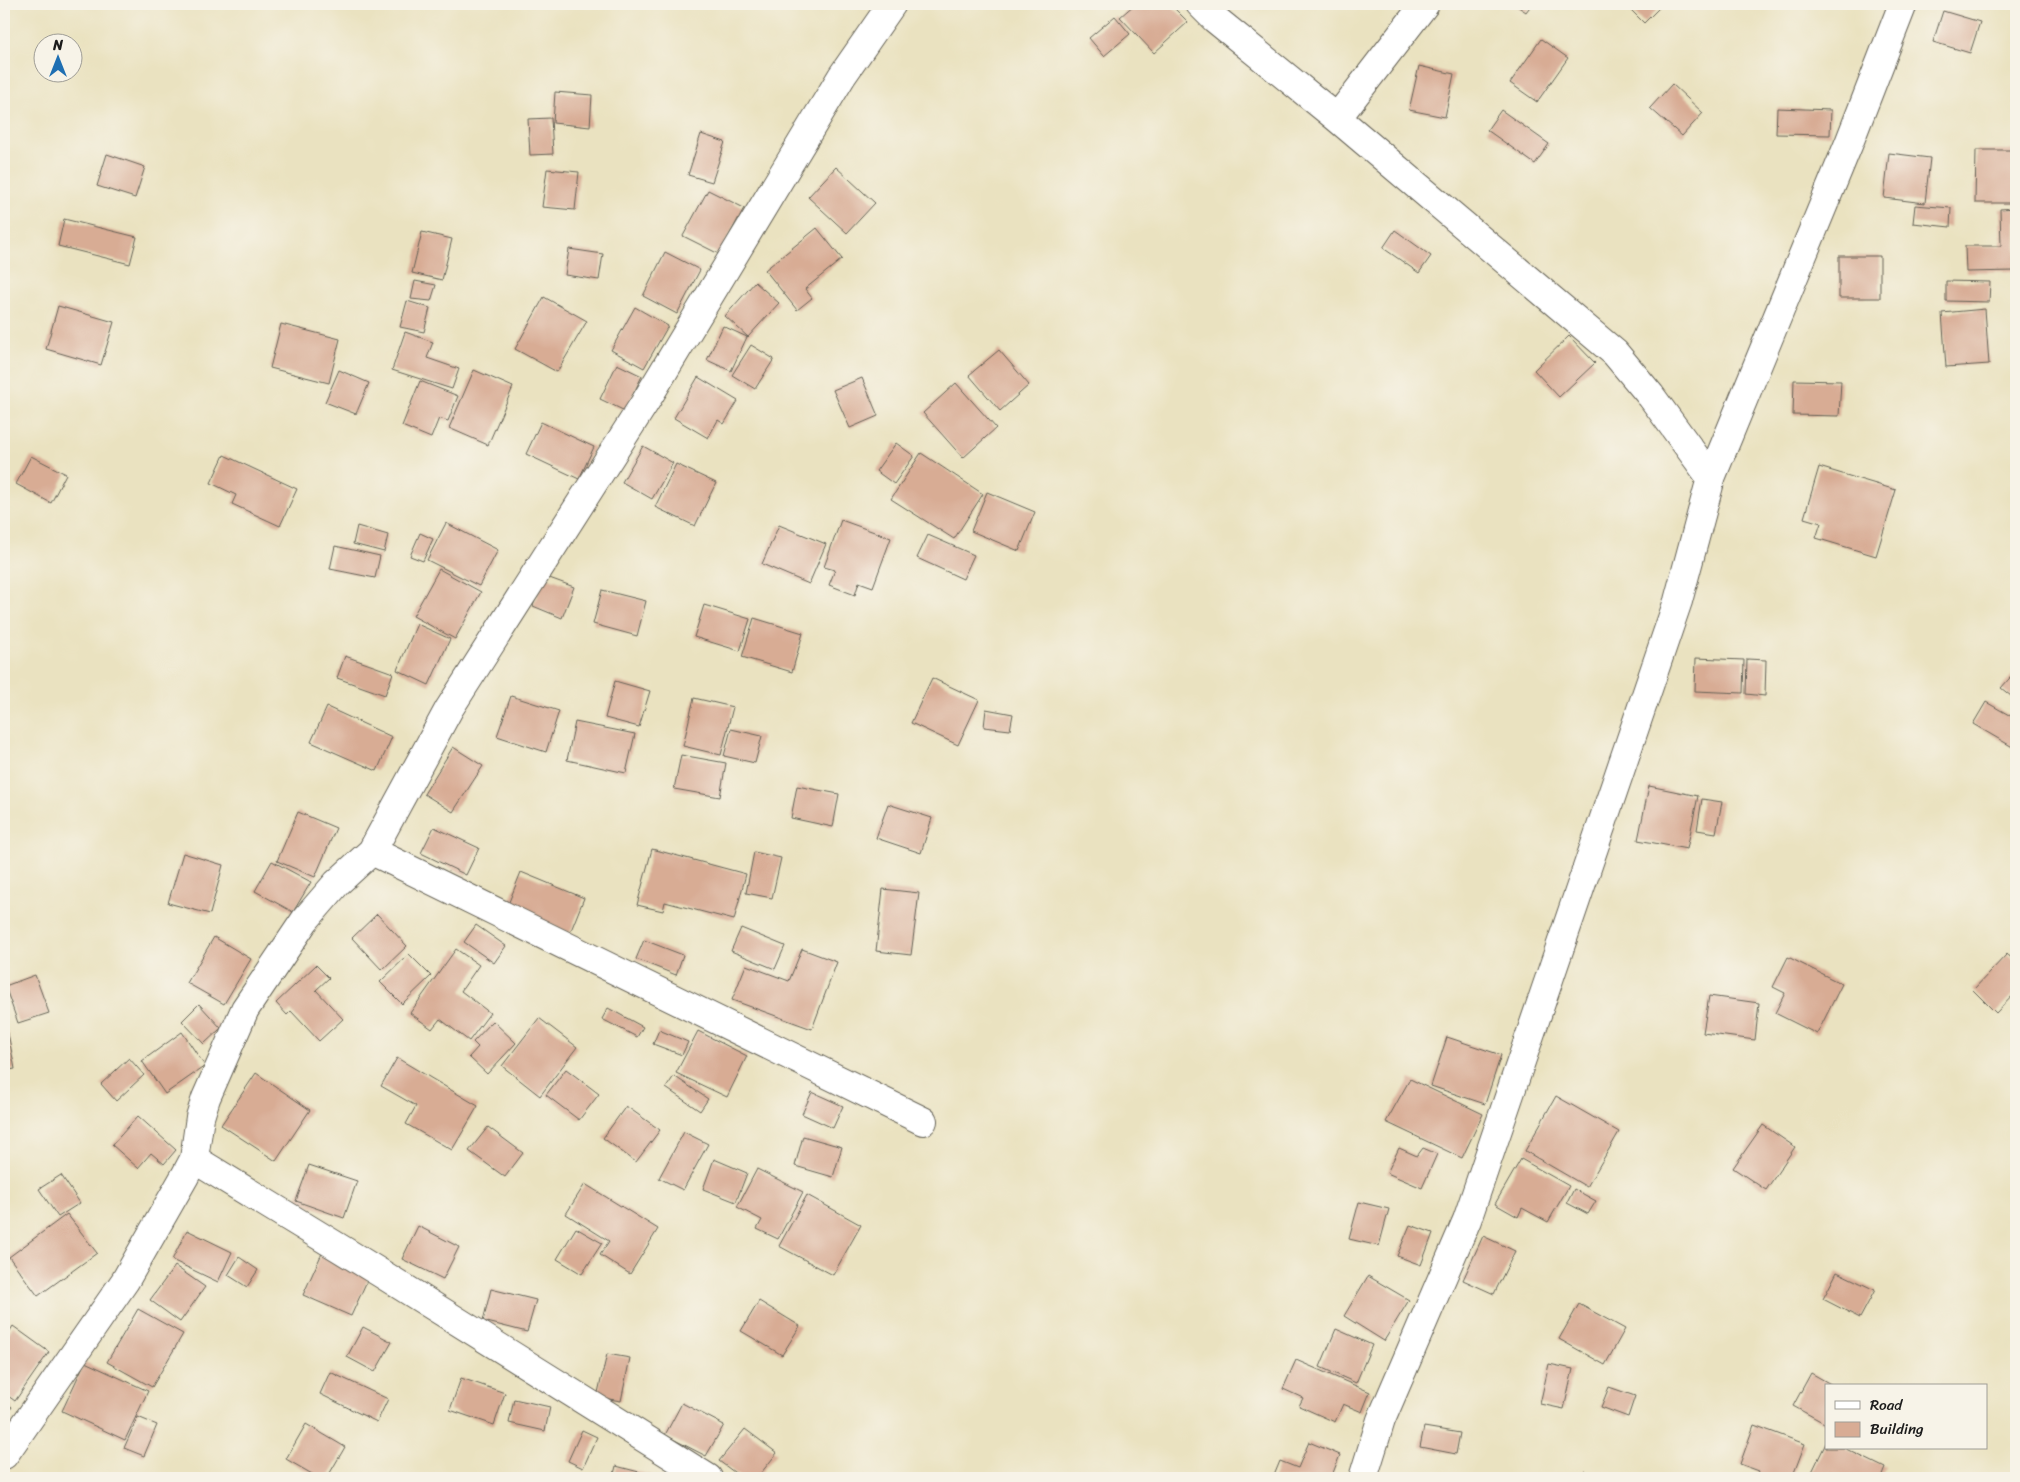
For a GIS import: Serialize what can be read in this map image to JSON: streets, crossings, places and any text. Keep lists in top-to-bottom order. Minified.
{"legend":["Road","Building"],"north":"top"}
